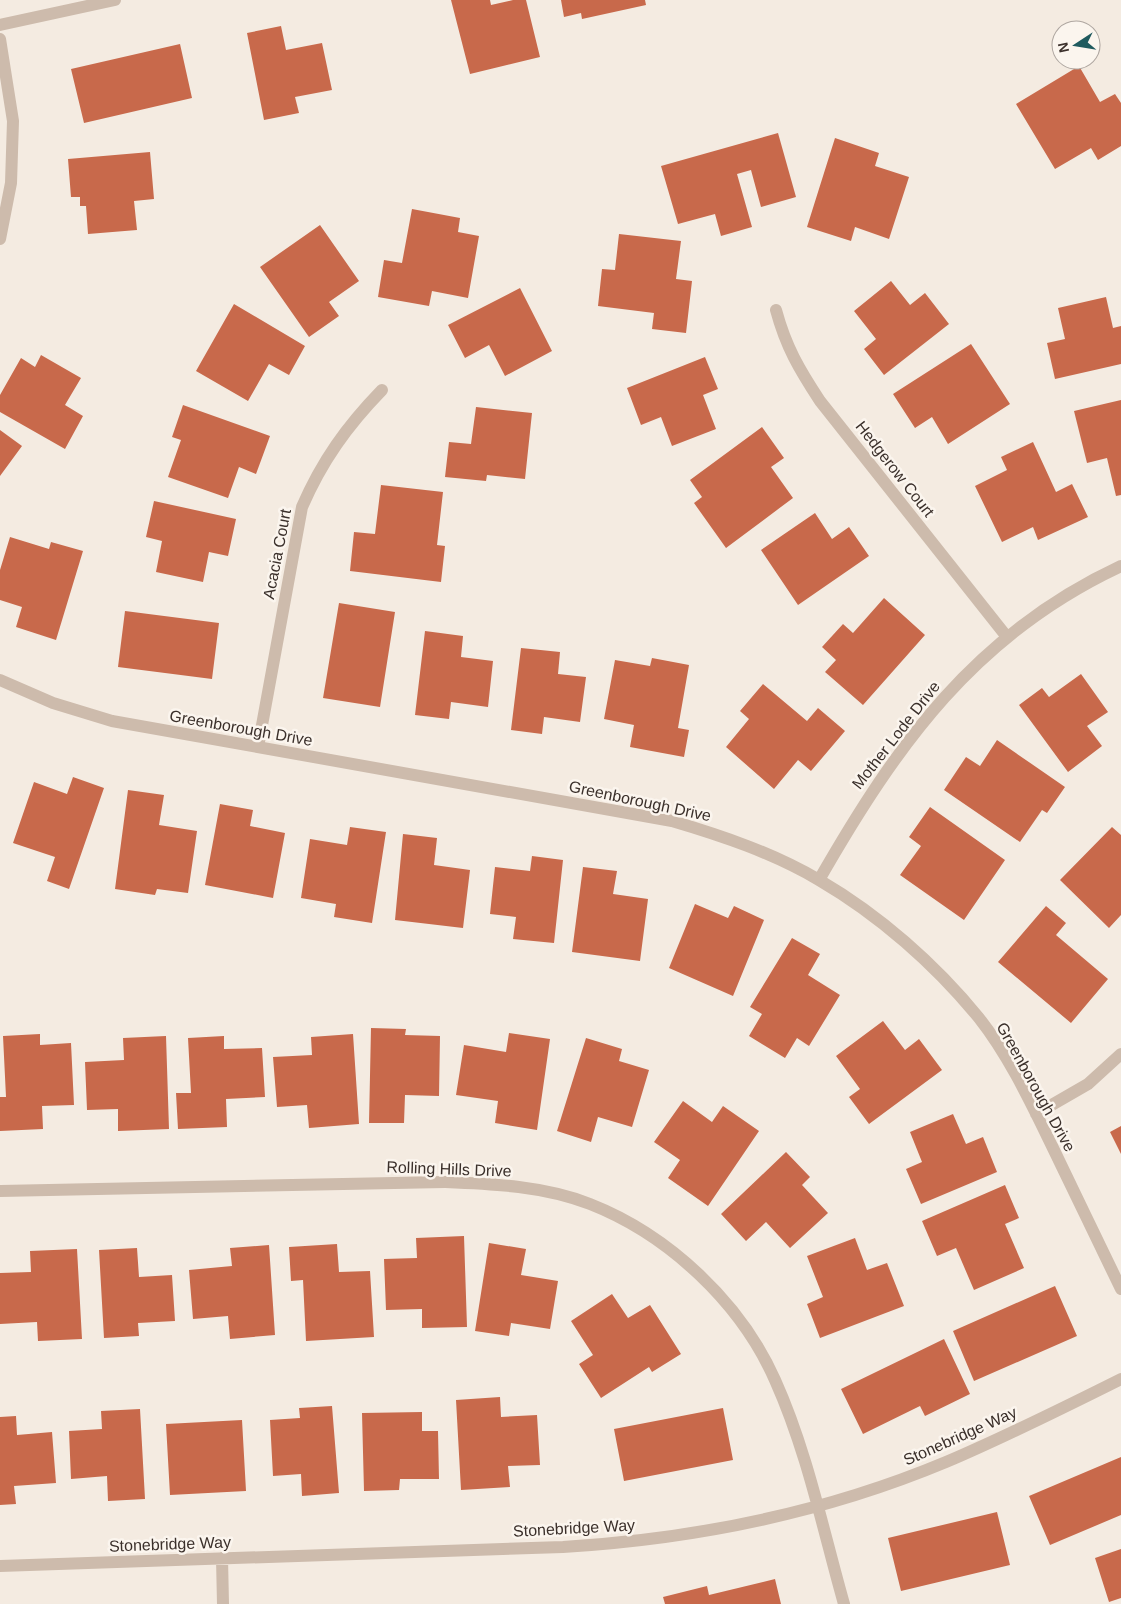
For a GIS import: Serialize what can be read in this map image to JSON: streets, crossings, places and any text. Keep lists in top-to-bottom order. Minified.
{"streets":{"street":["Hedgerow Court","Acacia Court","Greenborough Drive","Mother Lode Drive","Rolling Hills Drive","Stonebridge Way"]},"crossings":[["Hedgerow Court","Mother Lode Drive"],["Acacia Court","Greenborough Drive"],["Greenborough Drive","Mother Lode Drive"],["Rolling Hills Drive","Stonebridge Way"]],"north":"left"}
